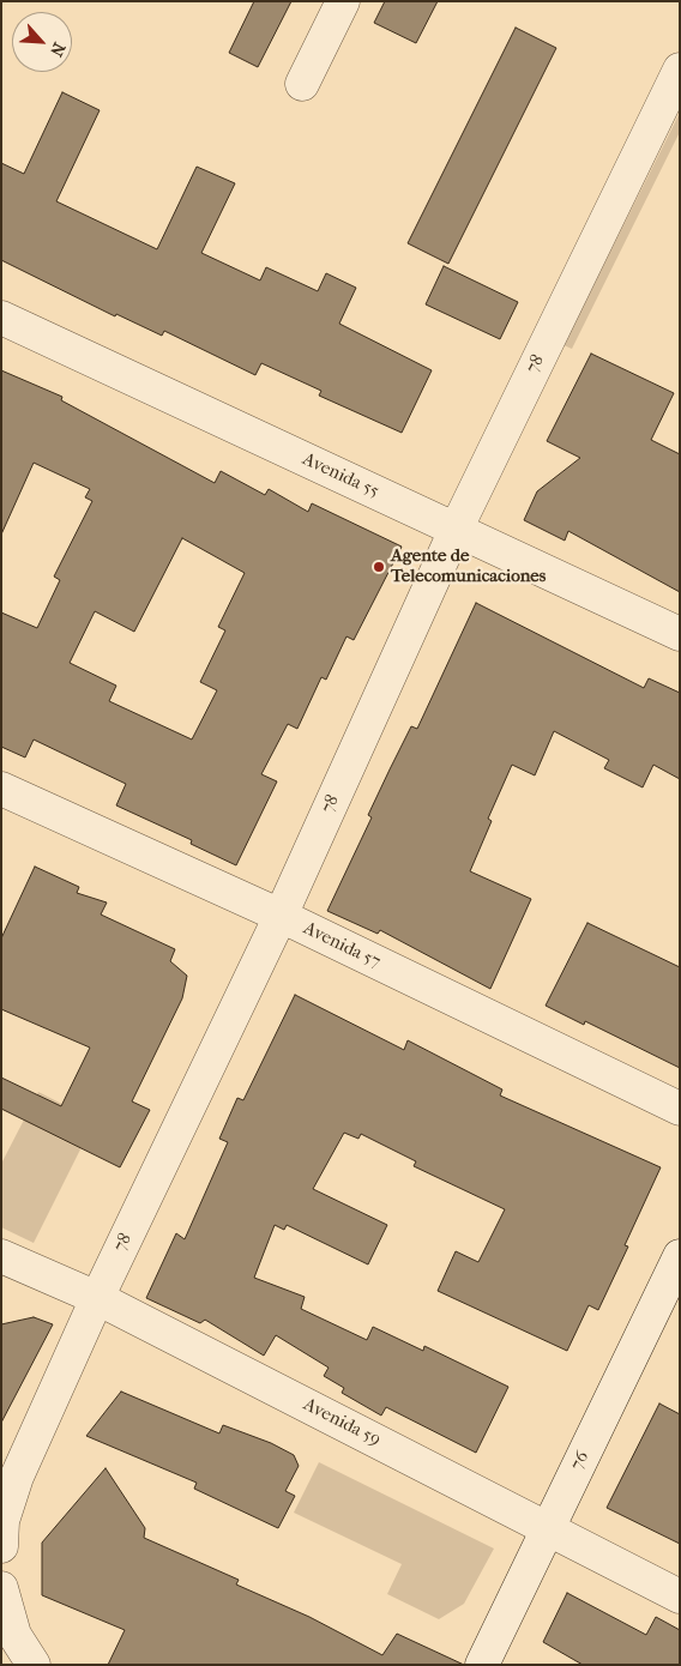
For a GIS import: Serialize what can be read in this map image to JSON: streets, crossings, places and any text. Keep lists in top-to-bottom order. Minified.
{"streets":{"street":["78","Avenida 55","Avenida 57","Avenida 59","76"]},"crossings":[["78","Avenida 55"],["78","Avenida 57"],["78","Avenida 59"],["Avenida 59","76"]],"places":["Agente de Telecomunicaciones"],"north":"bottom right"}
